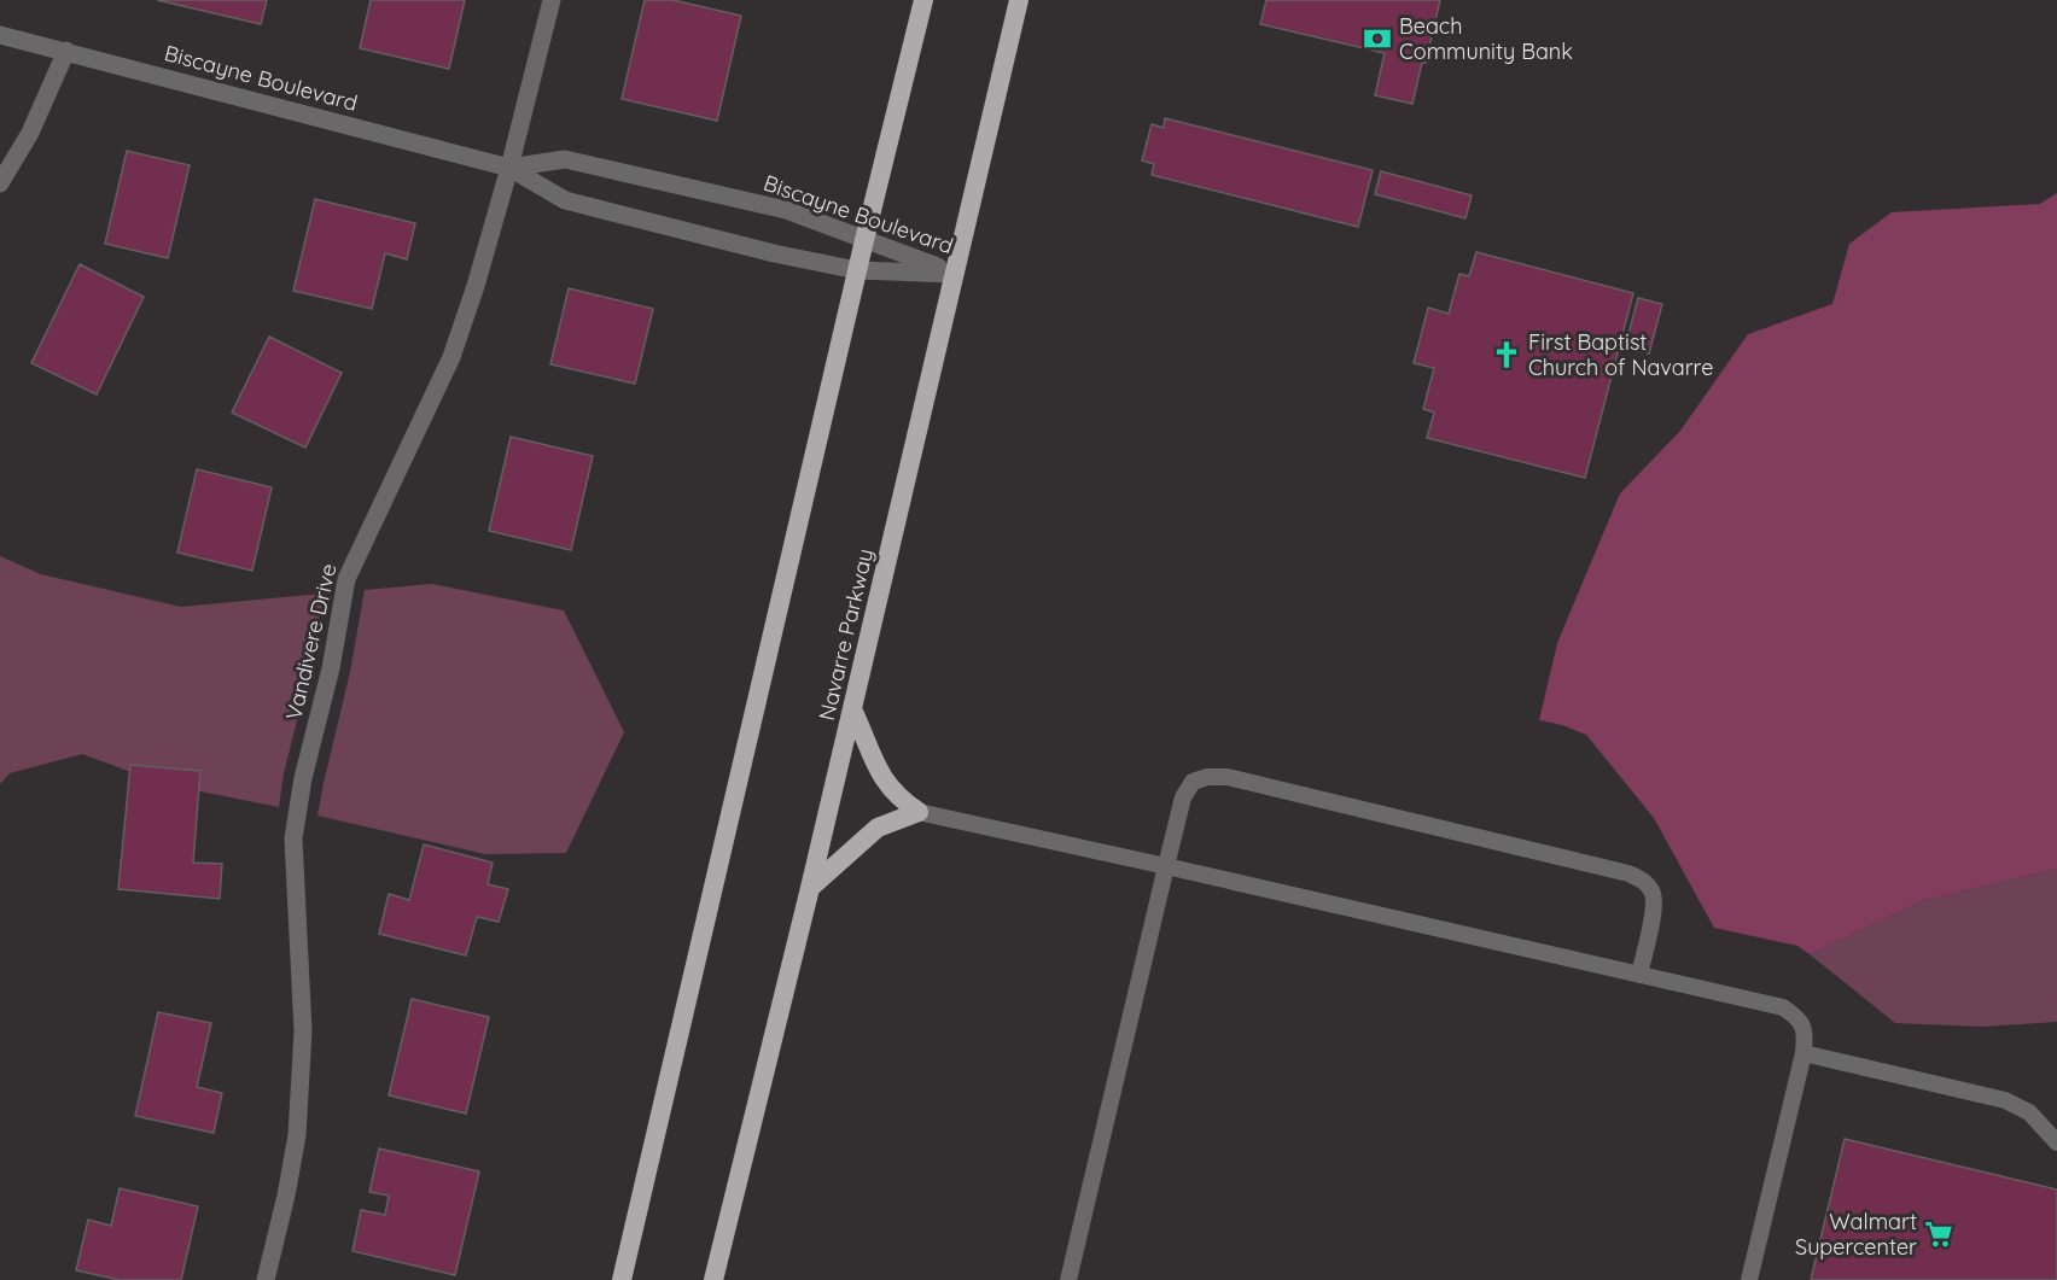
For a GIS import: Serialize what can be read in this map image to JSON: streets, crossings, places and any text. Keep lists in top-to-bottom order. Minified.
{"streets":{"highway":["Navarre Parkway"],"street":["Biscayne Boulevard","Vandivere Drive"]},"crossings":[["Biscayne Boulevard","Navarre Parkway"],["Biscayne Boulevard","Vandivere Drive"]],"places":{"bank":["Beach Community Bank"],"church":["First Baptist Church of Navarre"],"supermarket":["Walmart Supercenter"]}}
